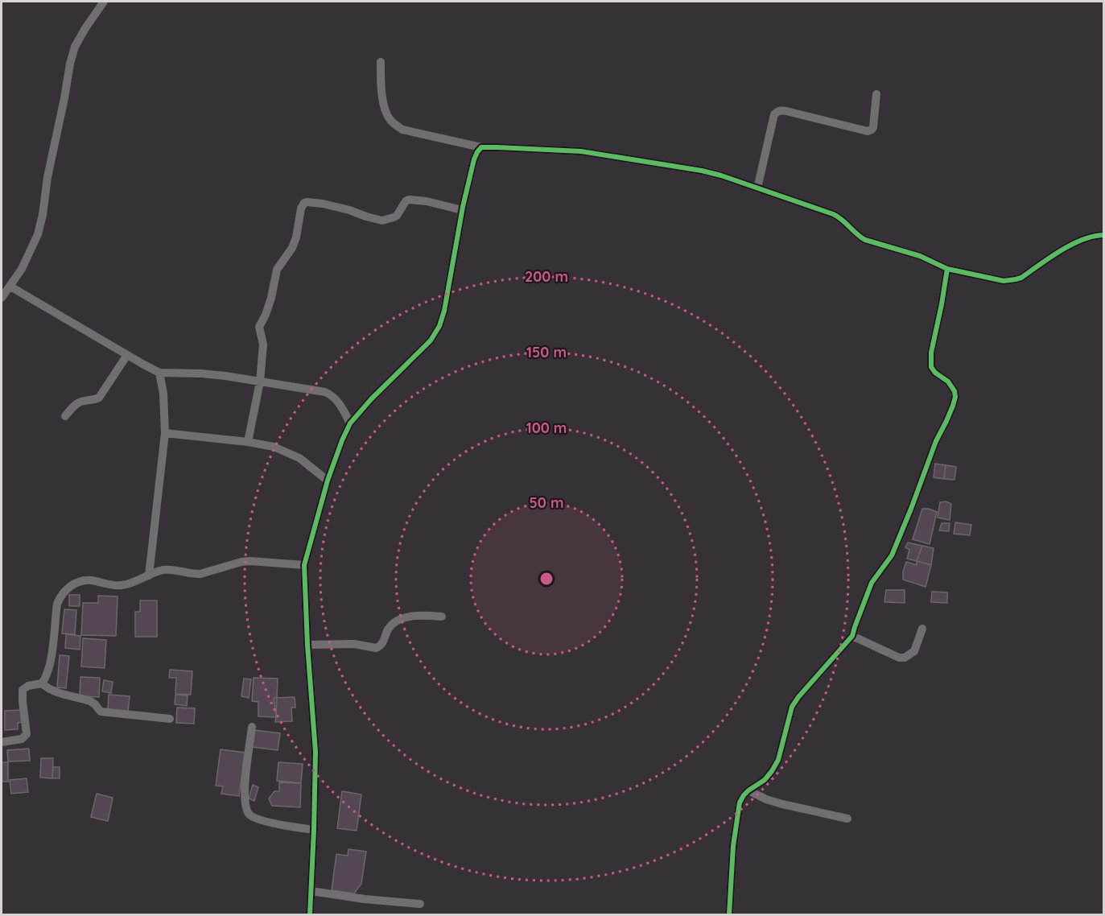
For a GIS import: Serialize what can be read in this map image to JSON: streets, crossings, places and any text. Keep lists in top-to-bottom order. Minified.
{"rings":["200 m","150 m","100 m","50 m"]}
